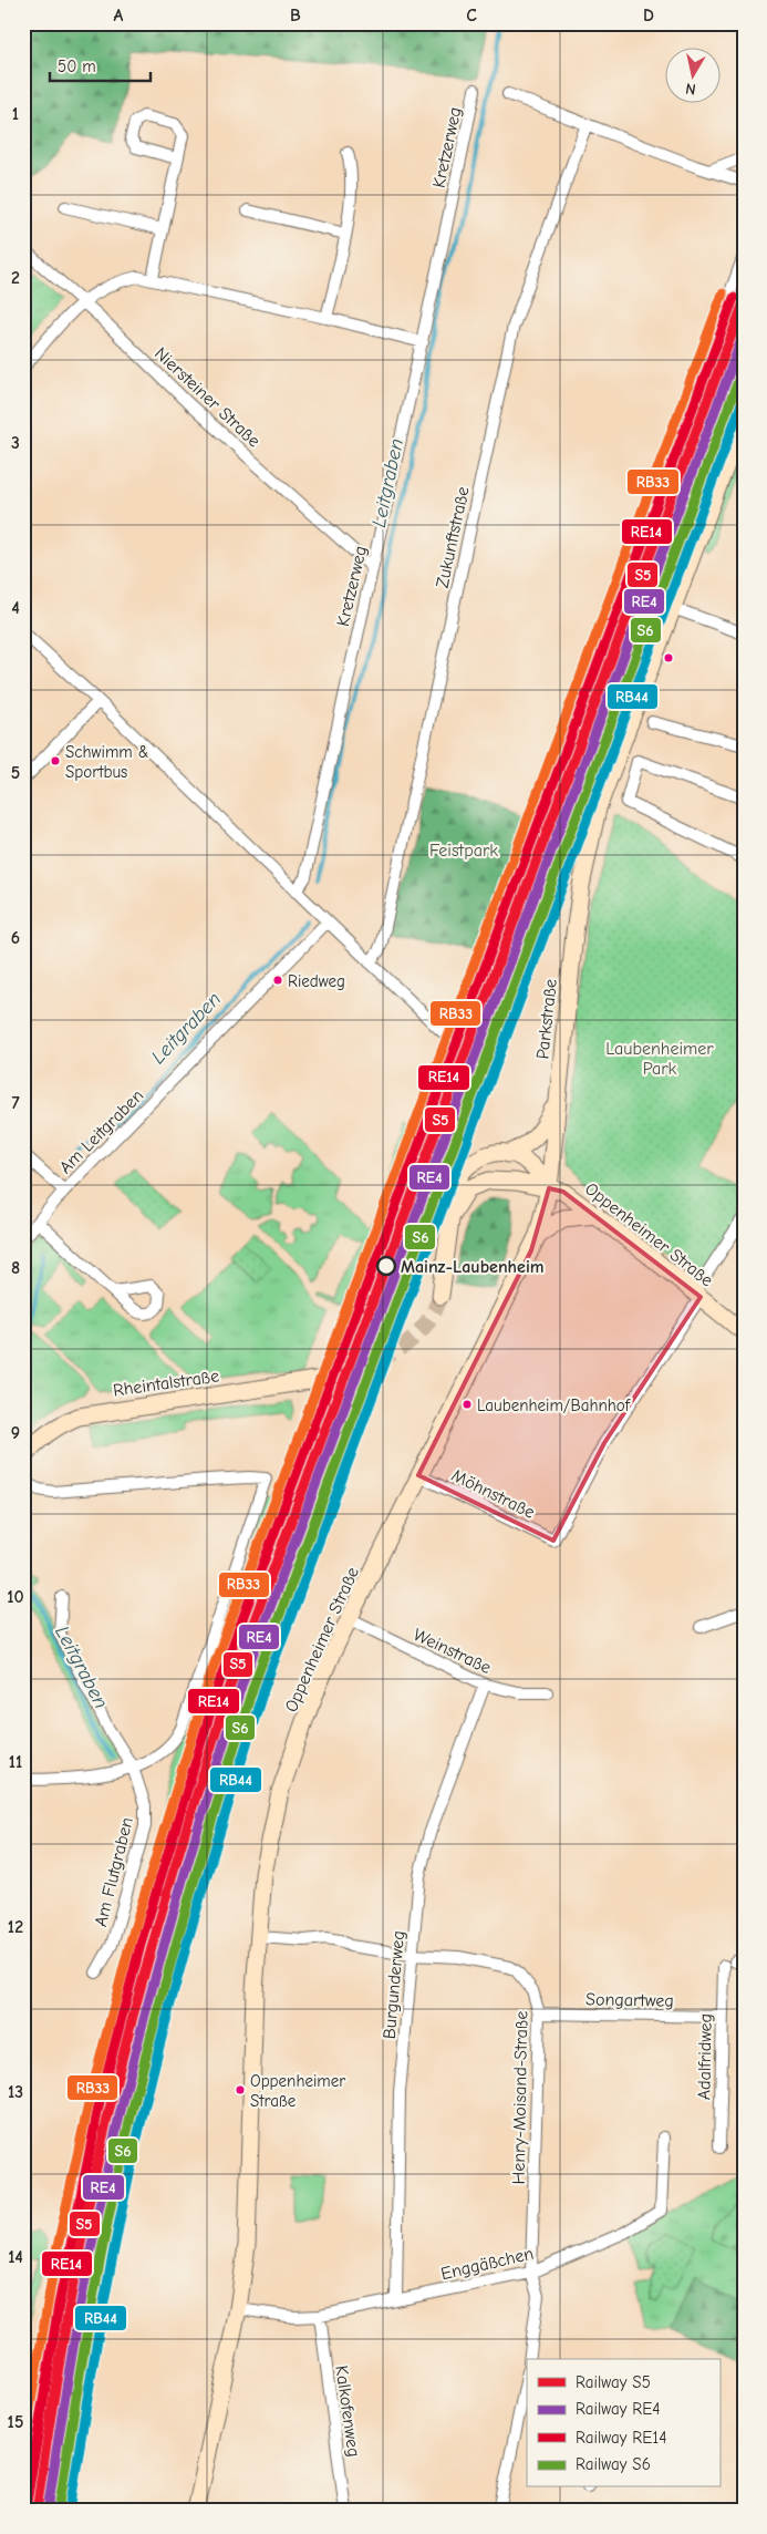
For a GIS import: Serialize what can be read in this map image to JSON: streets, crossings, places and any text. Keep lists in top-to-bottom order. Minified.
{"streets":{"main road":["Parkstraße","Oppenheimer Straße","Rheintalstraße"],"street":["Kretzerweg","Niersteiner Straße","Zukunftstraße","Am Leitgraben","Möhnstraße","Weinstraße","Am Flutgraben","Burgunderweg","Songartweg","Adalfridweg","Henry-Moisand-Straße","Enggäßchen","Kalkofenweg"]},"crossings":[["Kretzerweg","Niersteiner Straße"],["Parkstraße","Oppenheimer Straße"],["Oppenheimer Straße","Möhnstraße"],["Oppenheimer Straße","Weinstraße"],["Oppenheimer Straße","Henry-Moisand-Straße"],["Oppenheimer Straße","Enggäßchen"],["Weinstraße","Burgunderweg"],["Burgunderweg","Henry-Moisand-Straße"],["Burgunderweg","Enggäßchen"],["Songartweg","Adalfridweg"],["Songartweg","Henry-Moisand-Straße"],["Henry-Moisand-Straße","Enggäßchen"],["Enggäßchen","Kalkofenweg"]],"water":["Leitgraben"],"parks":["Feistpark","Laubenheimer Park"],"places":["Schwimm & Sportbus","Riedweg","Mainz-Laubenheim","Laubenheim/Bahnhof","Oppenheimer Straße"],"lines":["transit line RB33","rail line RE14","rail line S5","rail line RE4","rail line S6","transit line RB44"],"legend":["Railway S5","Railway RE4","Railway RE14","Railway S6"],"scale_bar":"50 m","north":"bottom","grid":{"columns":["A","B","C","D"],"rows":["1","2","3","4","5","6","7","8","9","10","11","12","13","14","15"]}}
